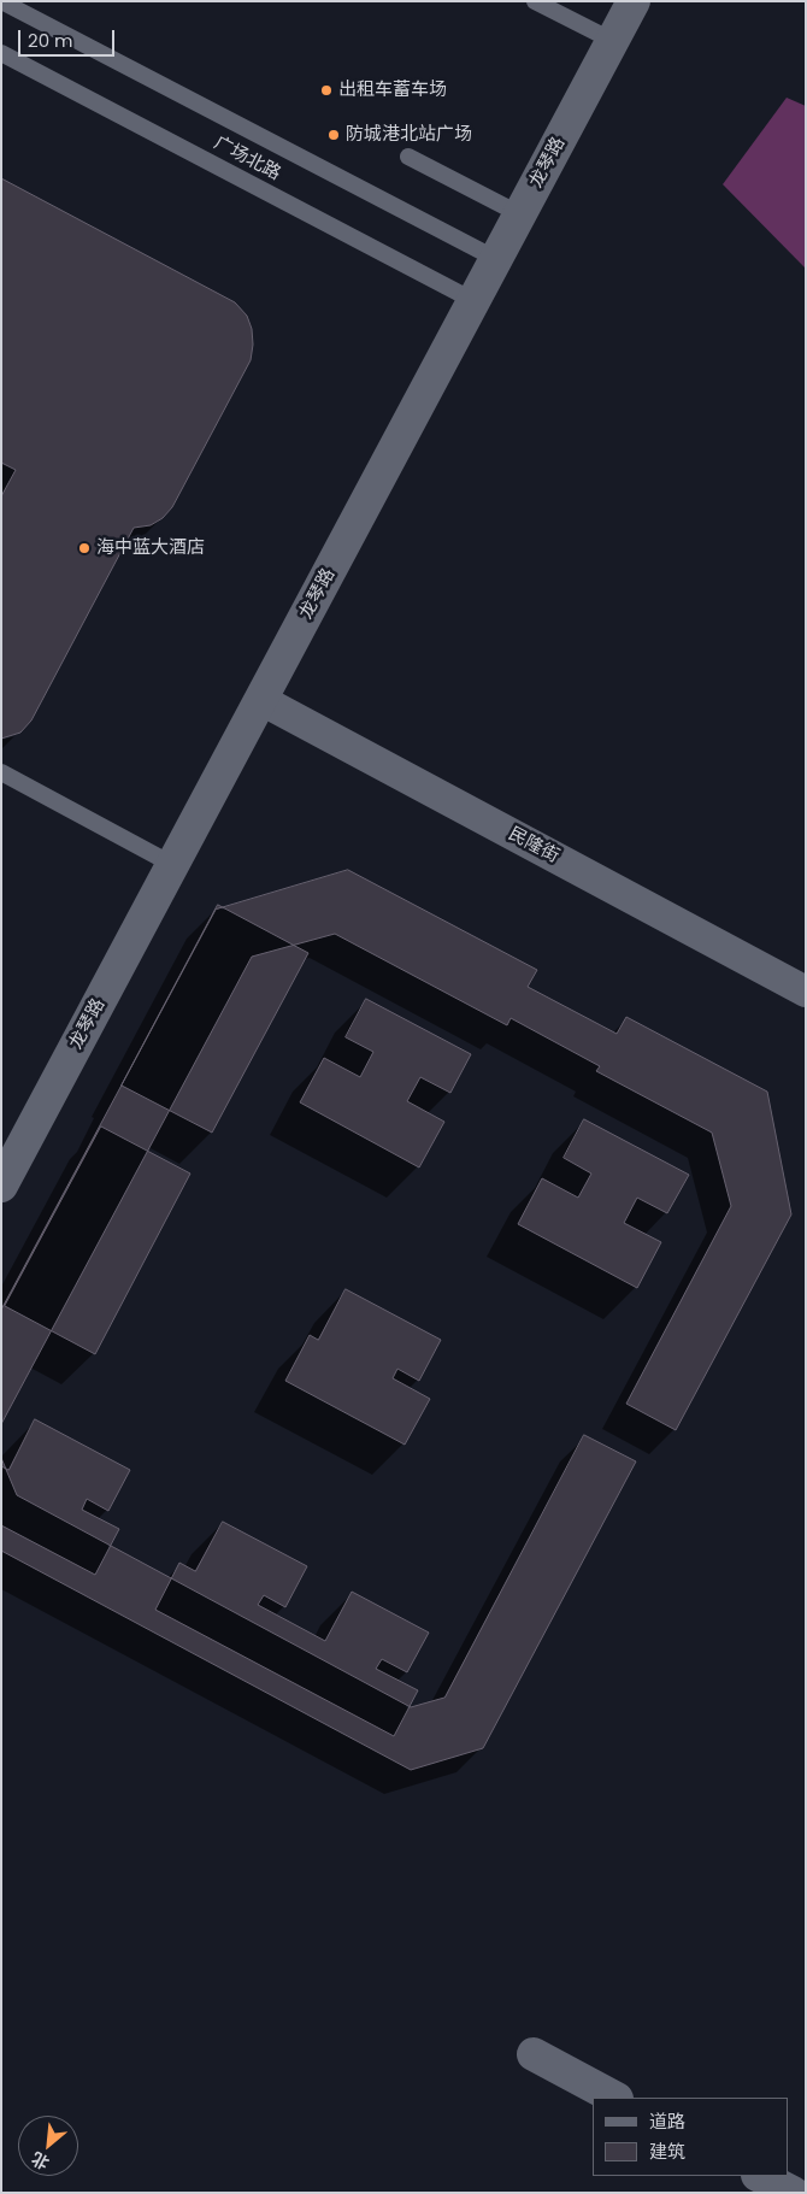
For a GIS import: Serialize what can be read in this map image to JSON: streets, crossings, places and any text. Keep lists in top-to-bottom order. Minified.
{"streets":{"street":["龙琴路","民隆街"],"lane":["广场北路"]},"crossings":[["广场北路","龙琴路"],["龙琴路","民隆街"]],"places":["出租车蓄车场","防城港北站广场","海中蓝大酒店"],"legend":["道路","建筑"],"scale_bar":"20 m","north":"bottom left"}
